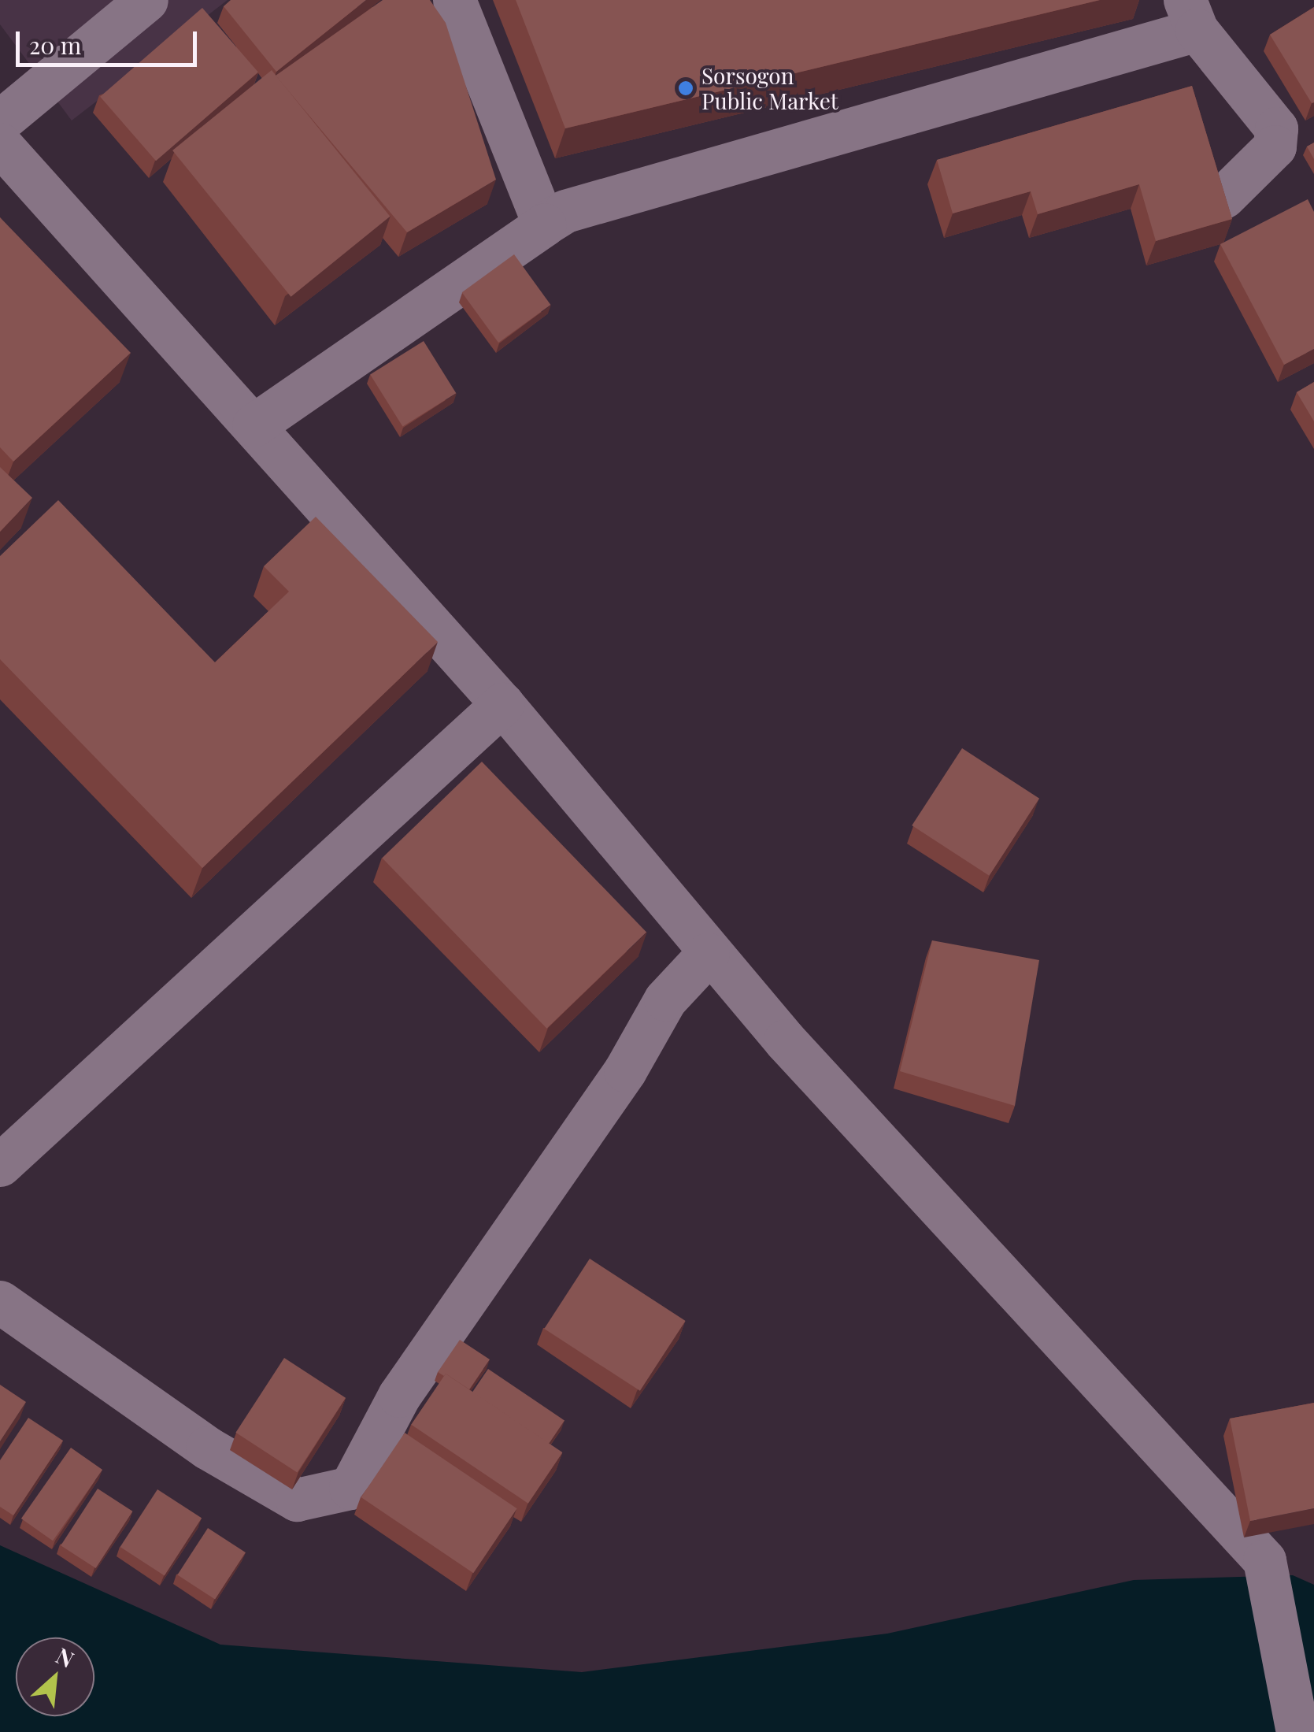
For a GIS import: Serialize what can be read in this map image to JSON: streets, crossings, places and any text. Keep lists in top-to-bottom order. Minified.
{"places":["Sorsogon Public Market"],"scale_bar":"20 m","north":"top right"}
